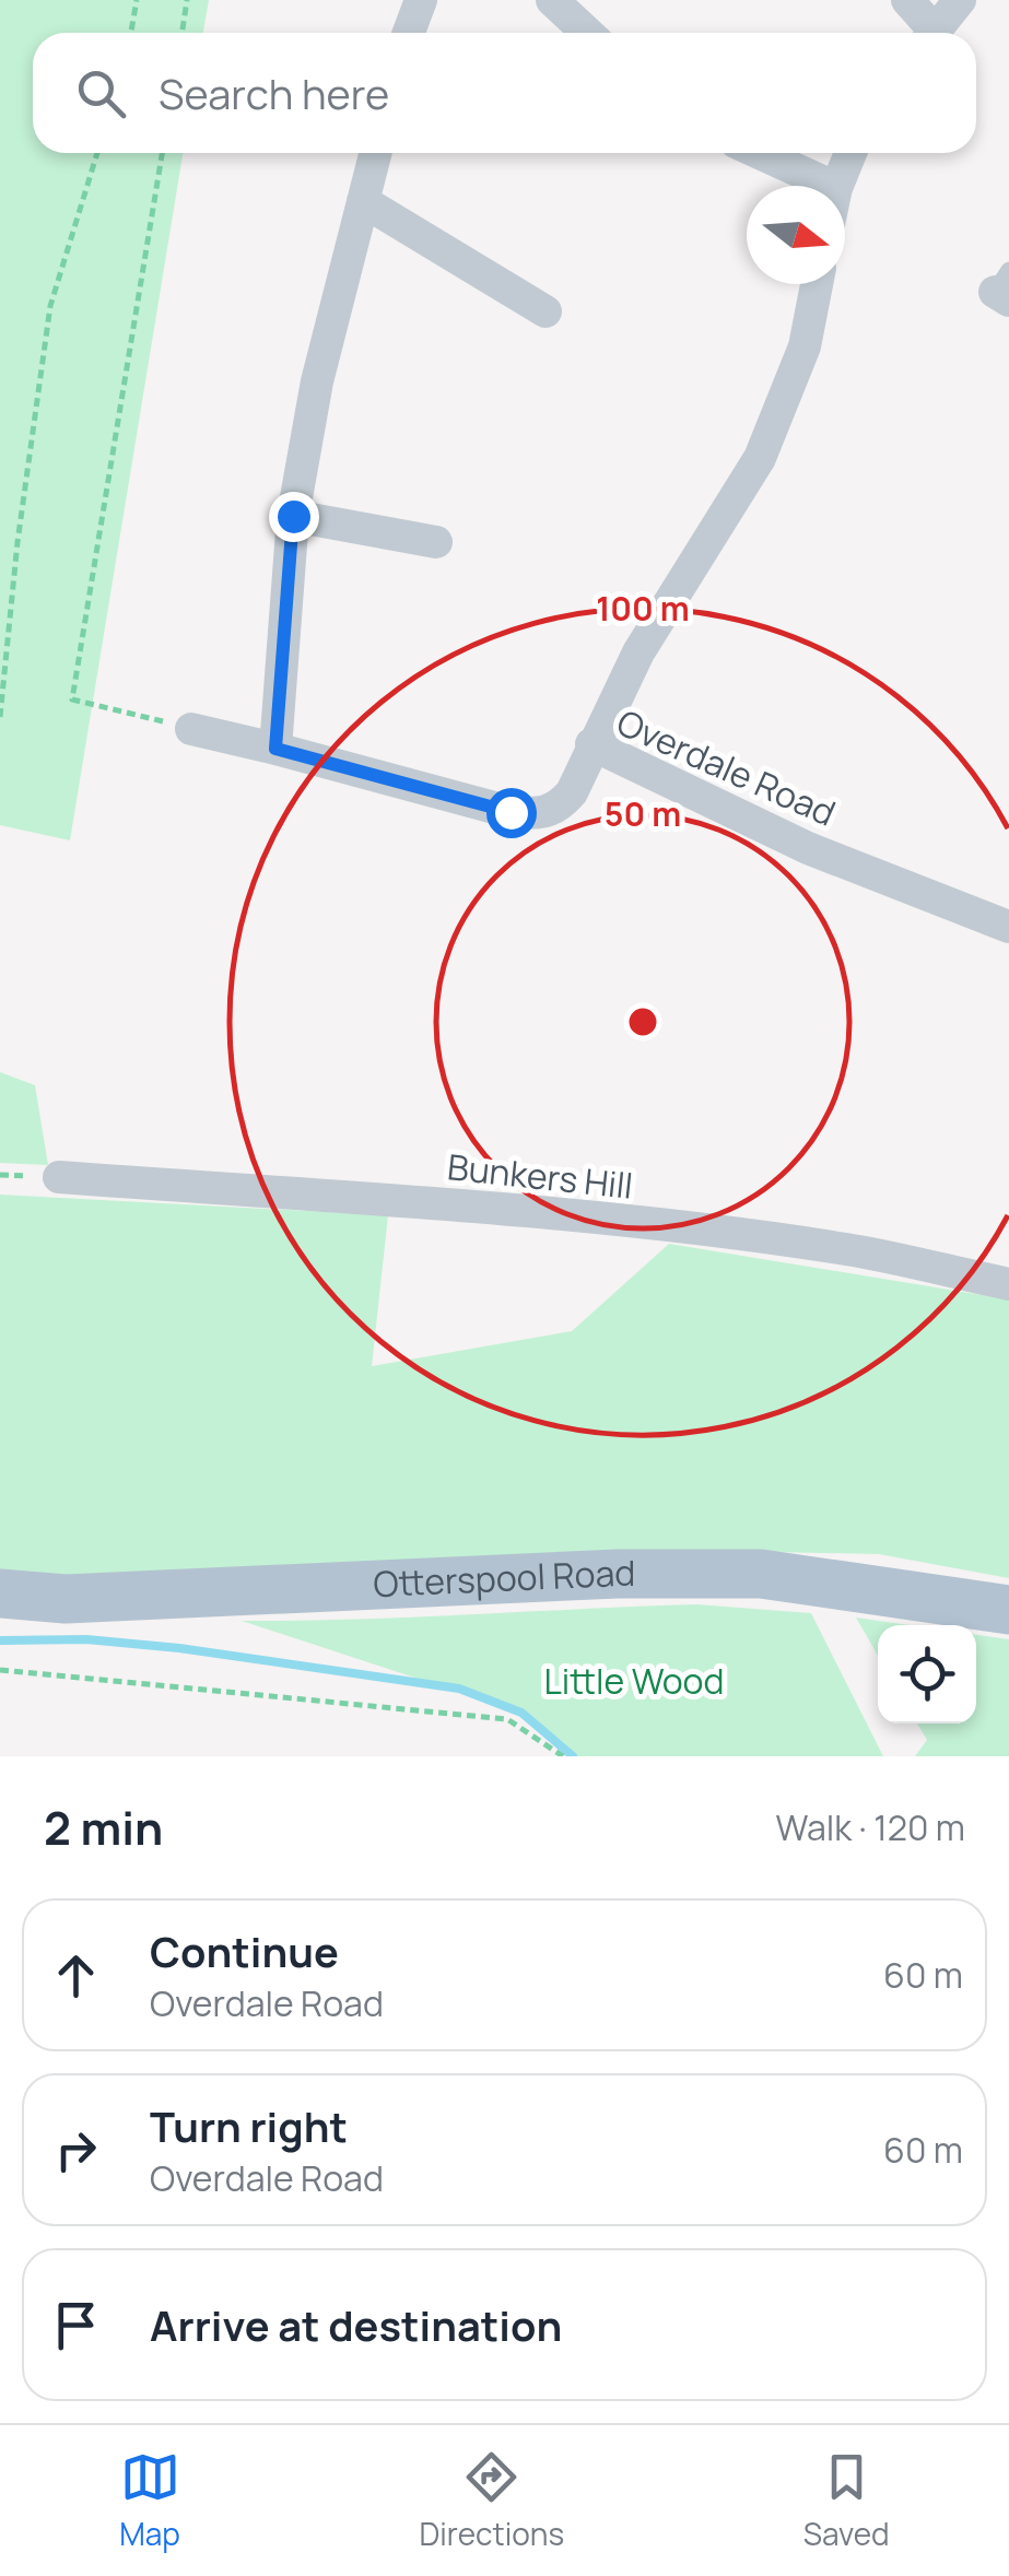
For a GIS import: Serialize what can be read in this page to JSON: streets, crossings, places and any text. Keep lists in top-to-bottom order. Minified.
{"streets":{"main road":["Otterspool Road"],"street":["Overdale Road","Bunkers Hill"]},"parks":["Little Wood"],"north":"right","page":{"search":"Search here","heading":["2 min","Walk · 120 m"],"list":[["Continue","Overdale Road","60 m"],["Turn right","Overdale Road","60 m"],"Arrive at destination"],"nav":["Map","Directions","Saved"]},"rings":["100 m","50 m"]}
